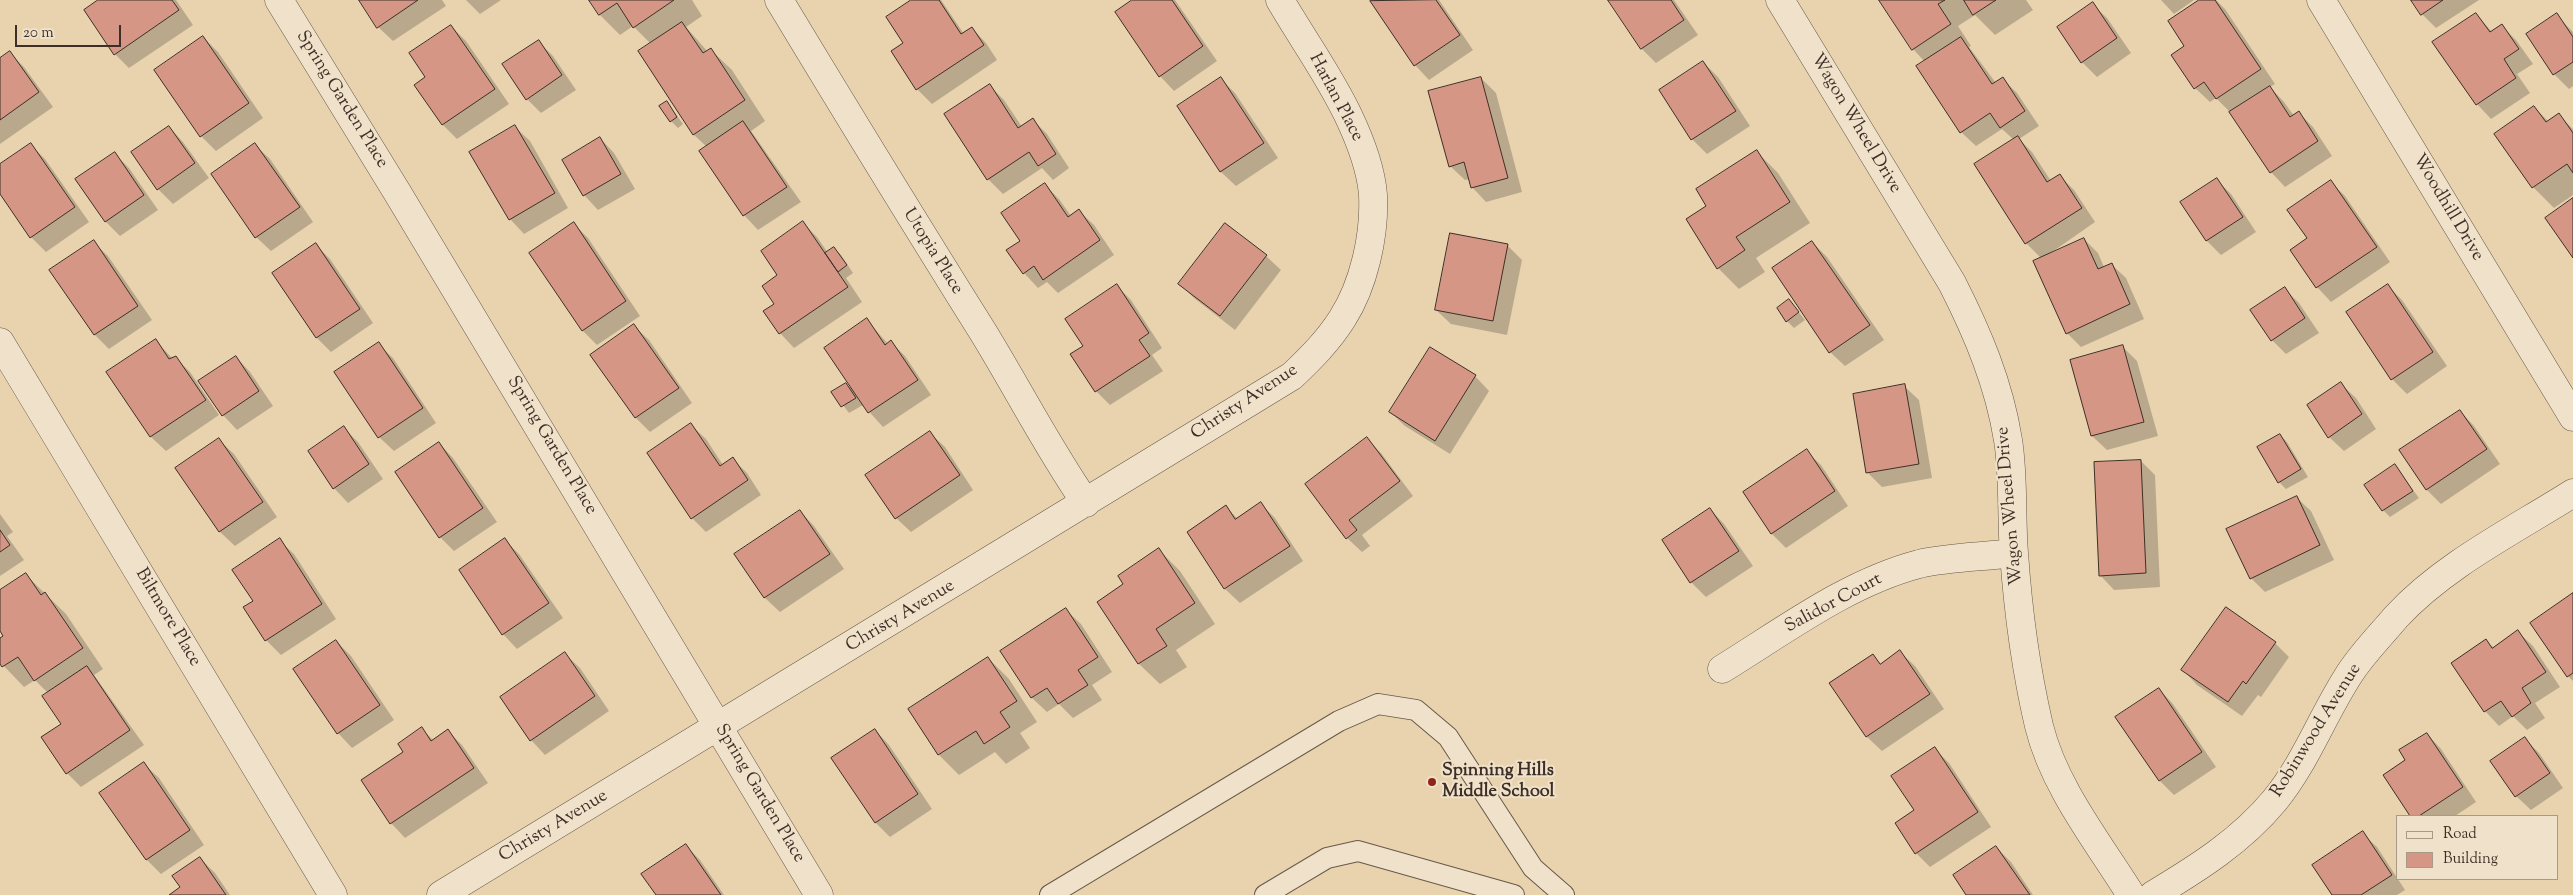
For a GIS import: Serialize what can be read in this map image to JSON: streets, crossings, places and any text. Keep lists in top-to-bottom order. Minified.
{"streets":{"street":["Harlan Place","Spring Garden Place","Wagon Wheel Drive","Woodhill Drive","Utopia Place","Christy Avenue","Salidor Court","Biltmore Place","Robinwood Avenue"]},"crossings":[["Harlan Place","Christy Avenue"],["Spring Garden Place","Christy Avenue"],["Wagon Wheel Drive","Salidor Court"],["Utopia Place","Christy Avenue"]],"places":["Spinning Hills Middle School"],"legend":["Road","Building"],"scale_bar":"20 m"}
